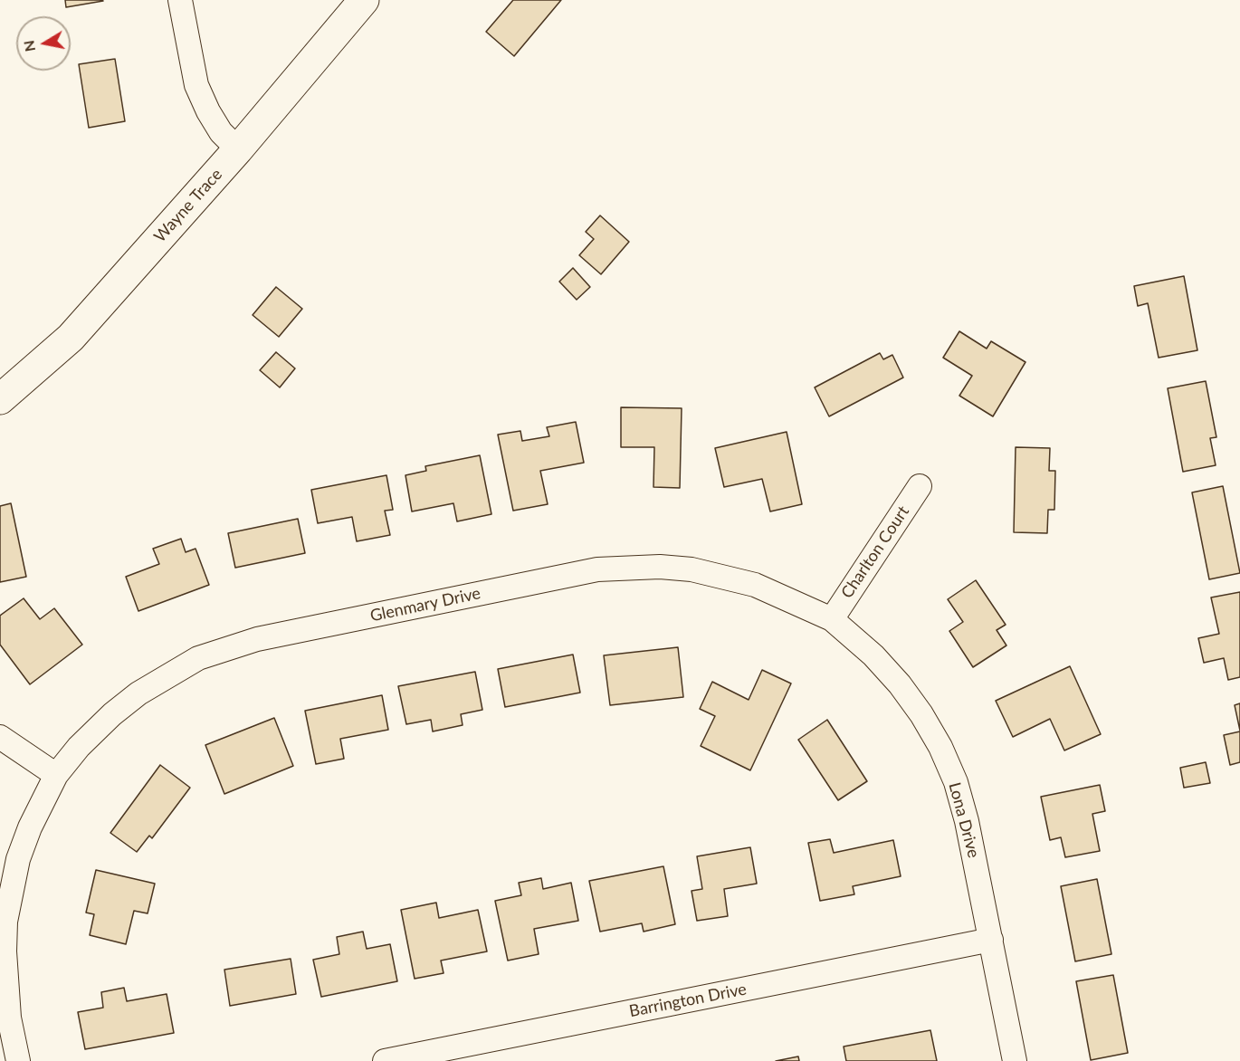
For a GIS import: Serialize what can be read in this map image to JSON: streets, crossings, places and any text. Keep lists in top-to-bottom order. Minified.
{"streets":{"street":["Wayne Trace","Charlton Court","Glenmary Drive","Lona Drive","Barrington Drive"]},"crossings":[["Charlton Court","Glenmary Drive"],["Charlton Court","Lona Drive"],["Glenmary Drive","Lona Drive"],["Lona Drive","Barrington Drive"]],"north":"left"}
